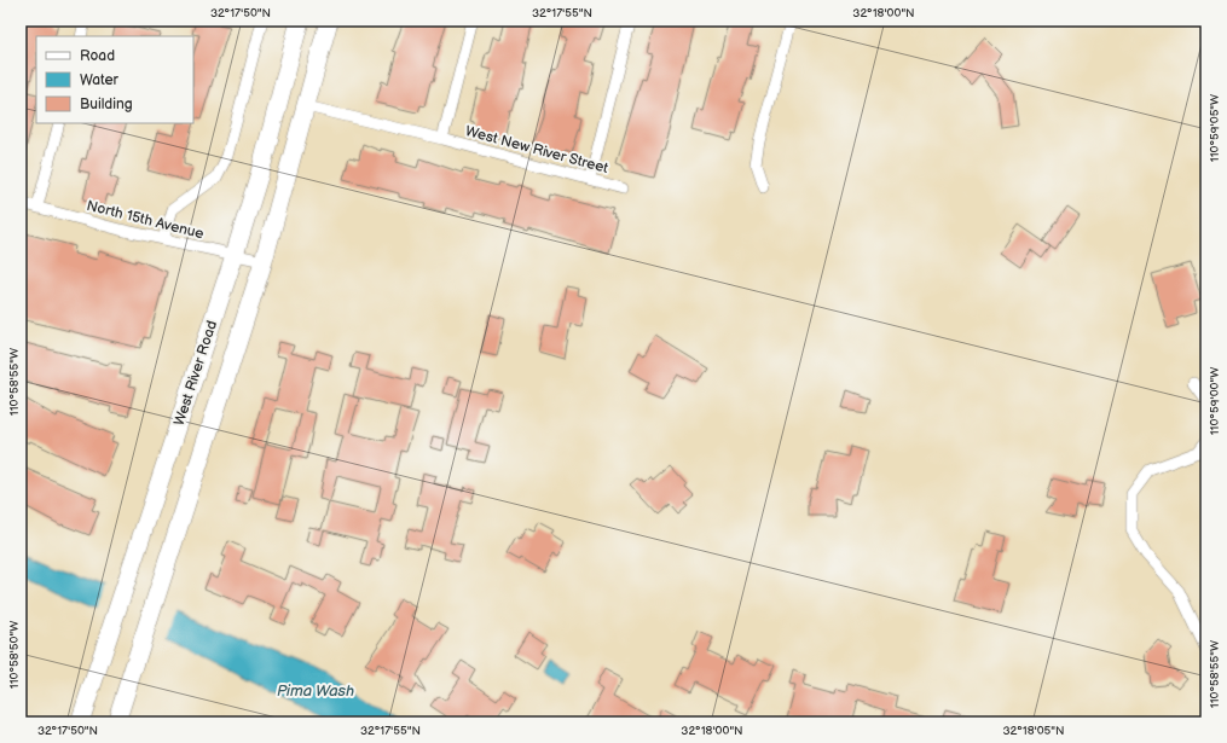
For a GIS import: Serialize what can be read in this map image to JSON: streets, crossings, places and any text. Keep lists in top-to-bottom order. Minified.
{"streets":{"main road":["West River Road"],"street":["West New River Street","North 15th Avenue"]},"crossings":[["North 15th Avenue","West River Road"]],"water":["Pima Wash"],"legend":["Road","Water","Building"],"coordinates":["32°17'50\"N","32°17'55\"N","32°18'00\"N","110°59'05\"W","110°58'55\"W","110°59'00\"W","110°58'50\"W","32°18'05\"N"]}
